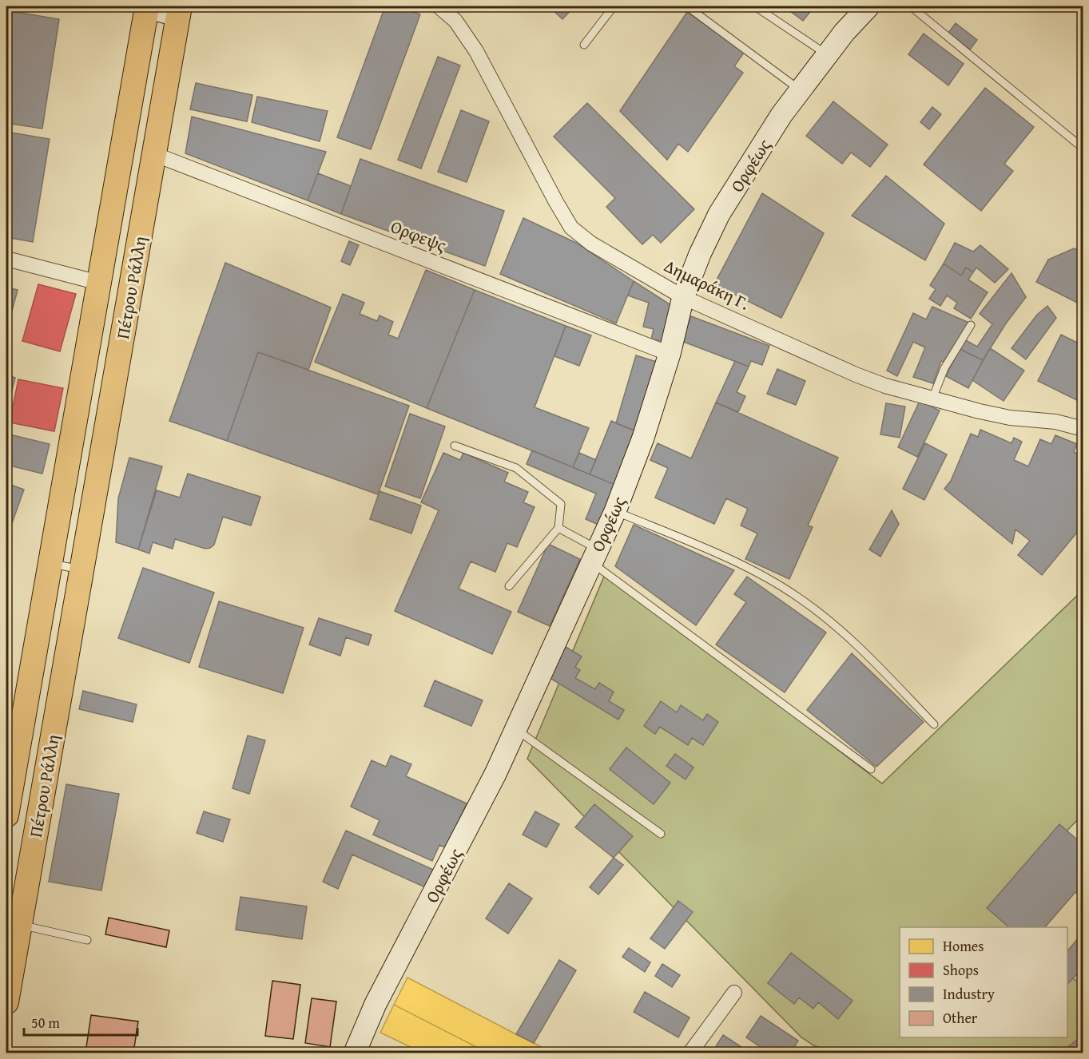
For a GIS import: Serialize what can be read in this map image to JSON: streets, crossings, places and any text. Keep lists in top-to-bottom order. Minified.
{"streets":{"main road":["Πέτρου Ράλλη"],"street":["Ορφέως","Ορφεψς","Δημαράκη Γ."]},"crossings":[["Ορφέως","Ορφεψς"],["Ορφέως","Δημαράκη Γ."],["Ορφεψς","Πέτρου Ράλλη"]],"legend":["Homes","Shops","Industry","Other"],"scale_bar":"50 m"}
